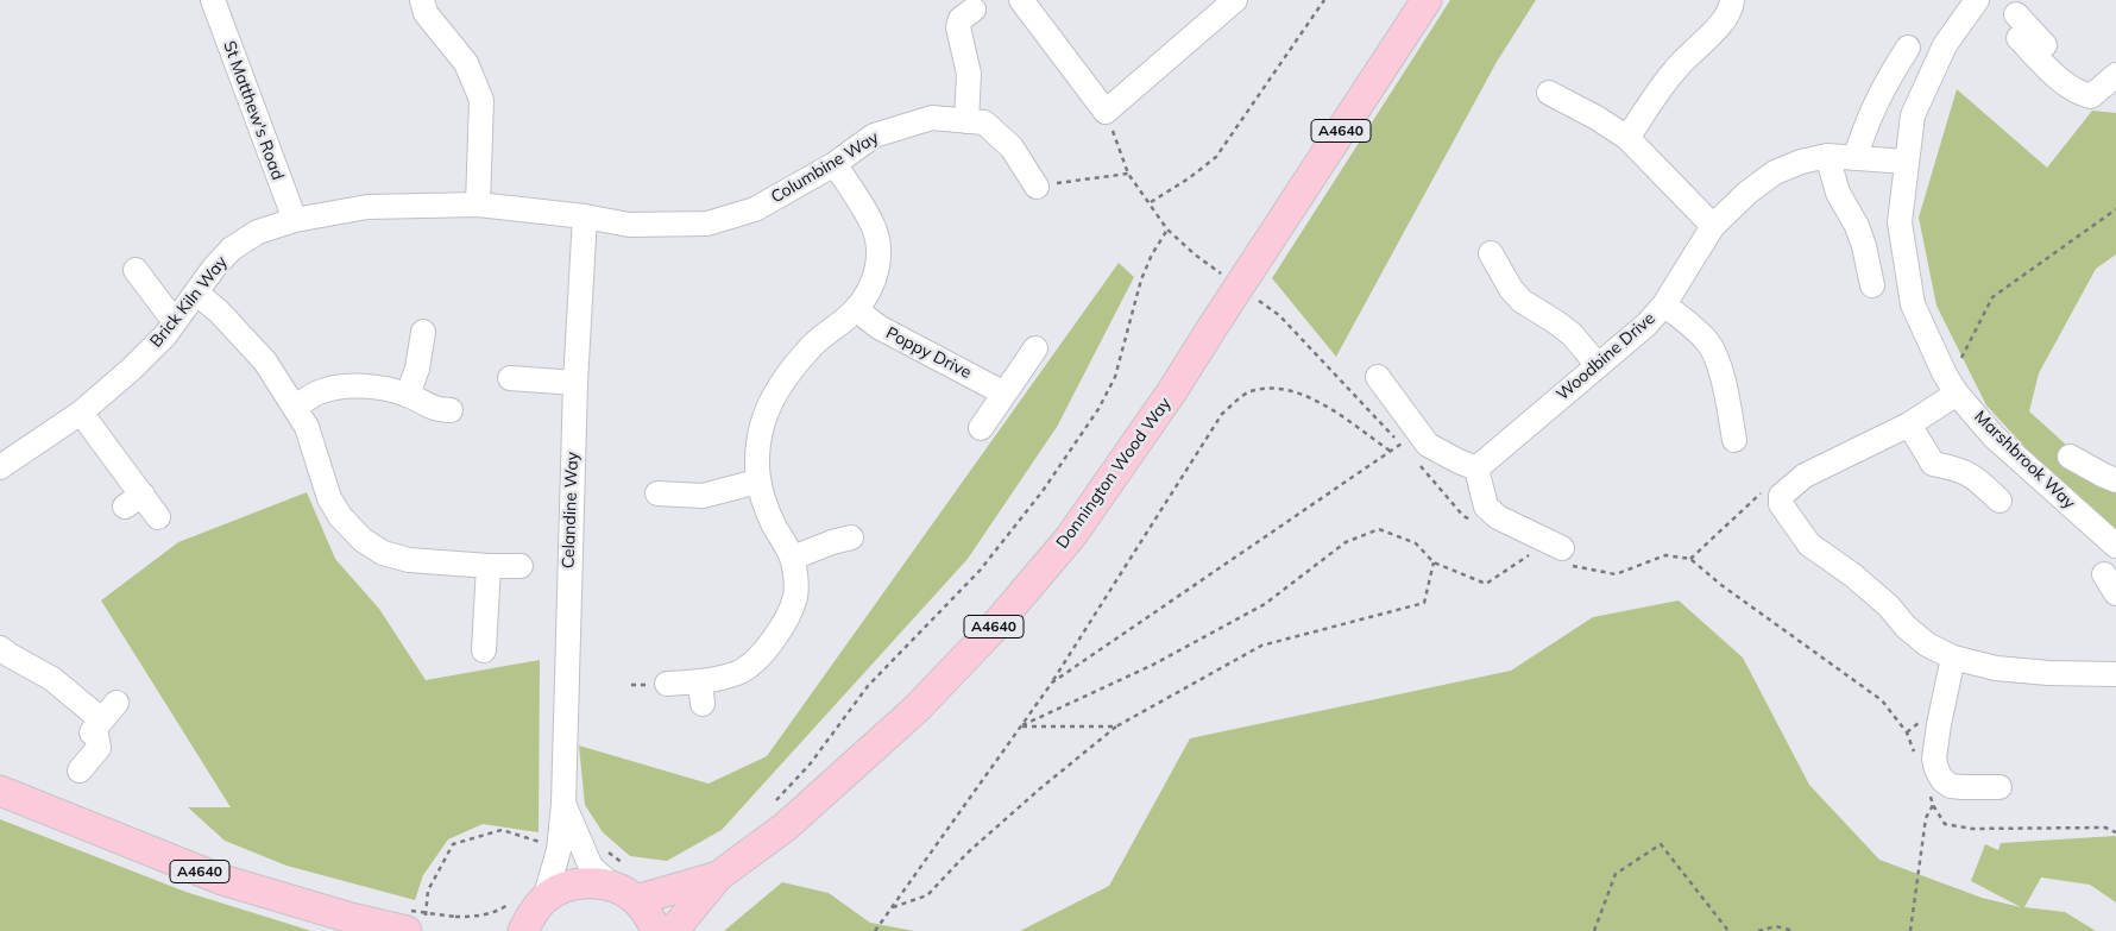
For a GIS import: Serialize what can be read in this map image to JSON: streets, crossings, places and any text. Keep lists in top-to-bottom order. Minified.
{"streets":{"main road":["A4640","Donnington Wood Way"],"street":["St Matthew's Road","Columbine Way","Brick Kiln Way","Poppy Drive","Woodbine Drive","Marshbrook Way","Celandine Way"]},"crossings":[["St Matthew's Road","Brick Kiln Way"],["A4640","Donnington Wood Way"],["A4640","Celandine Way"],["Columbine Way","Brick Kiln Way"],["Columbine Way","Celandine Way"],["Brick Kiln Way","Celandine Way"],["Woodbine Drive","Marshbrook Way"],["Donnington Wood Way","Celandine Way"]]}
